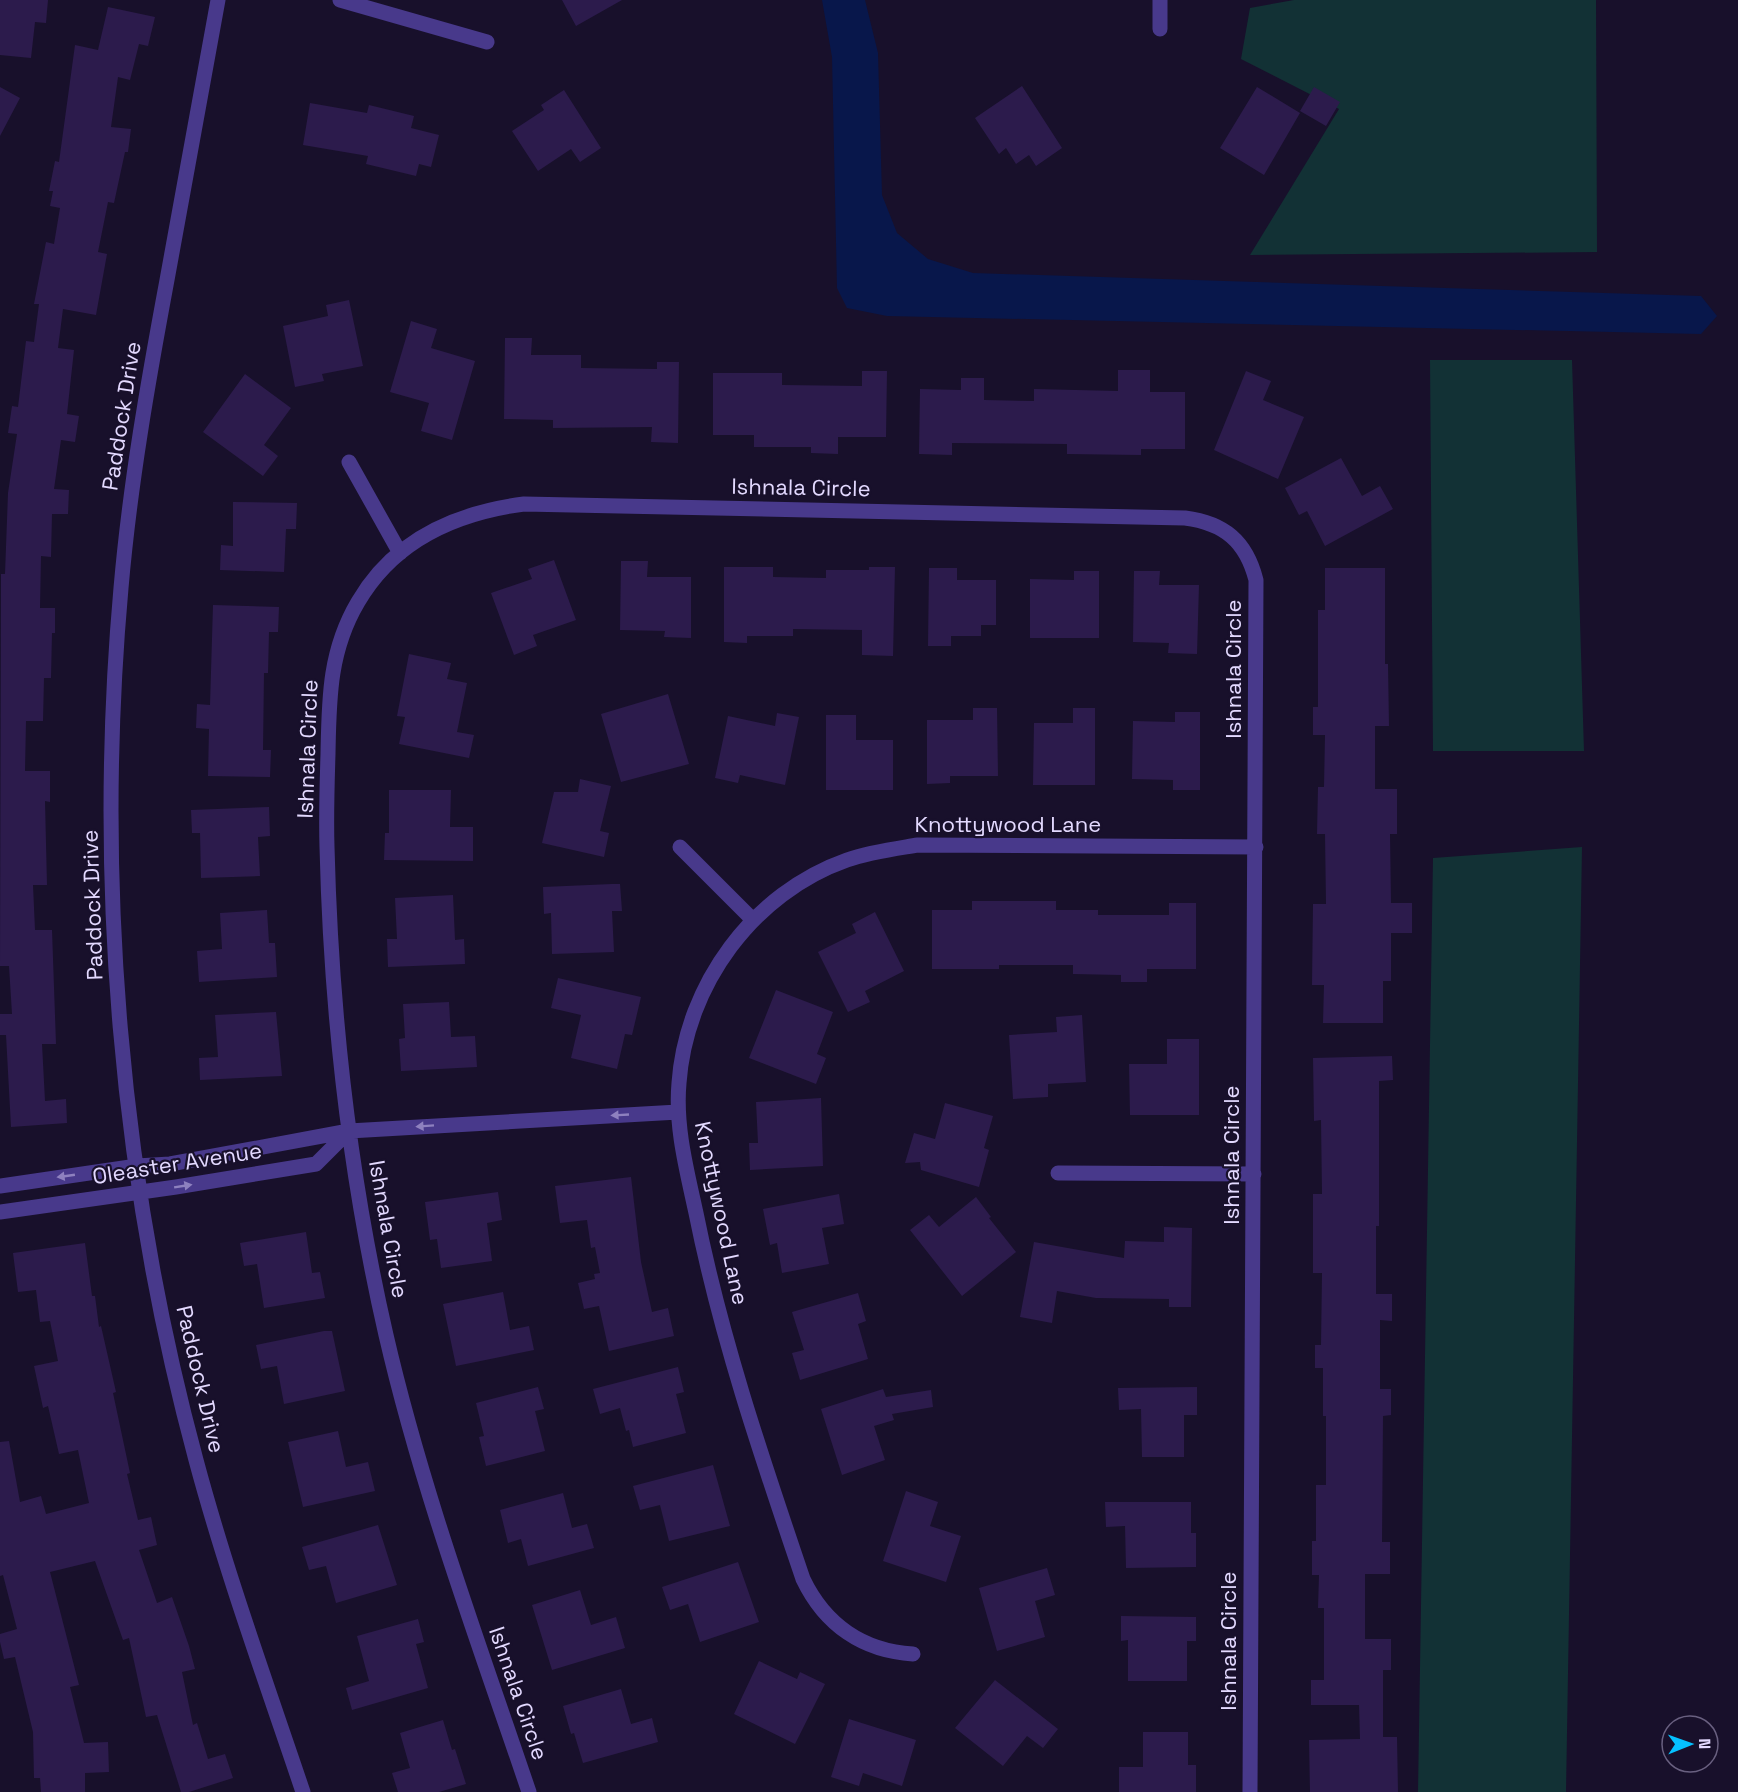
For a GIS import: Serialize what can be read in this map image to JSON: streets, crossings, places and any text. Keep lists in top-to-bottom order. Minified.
{"streets":{"street":["Paddock Drive","Ishnala Circle","Knottywood Lane","Oleaster Avenue"]},"crossings":[["Paddock Drive","Oleaster Avenue"],["Ishnala Circle","Knottywood Lane"],["Ishnala Circle","Oleaster Avenue"],["Knottywood Lane","Oleaster Avenue"]],"north":"right"}
